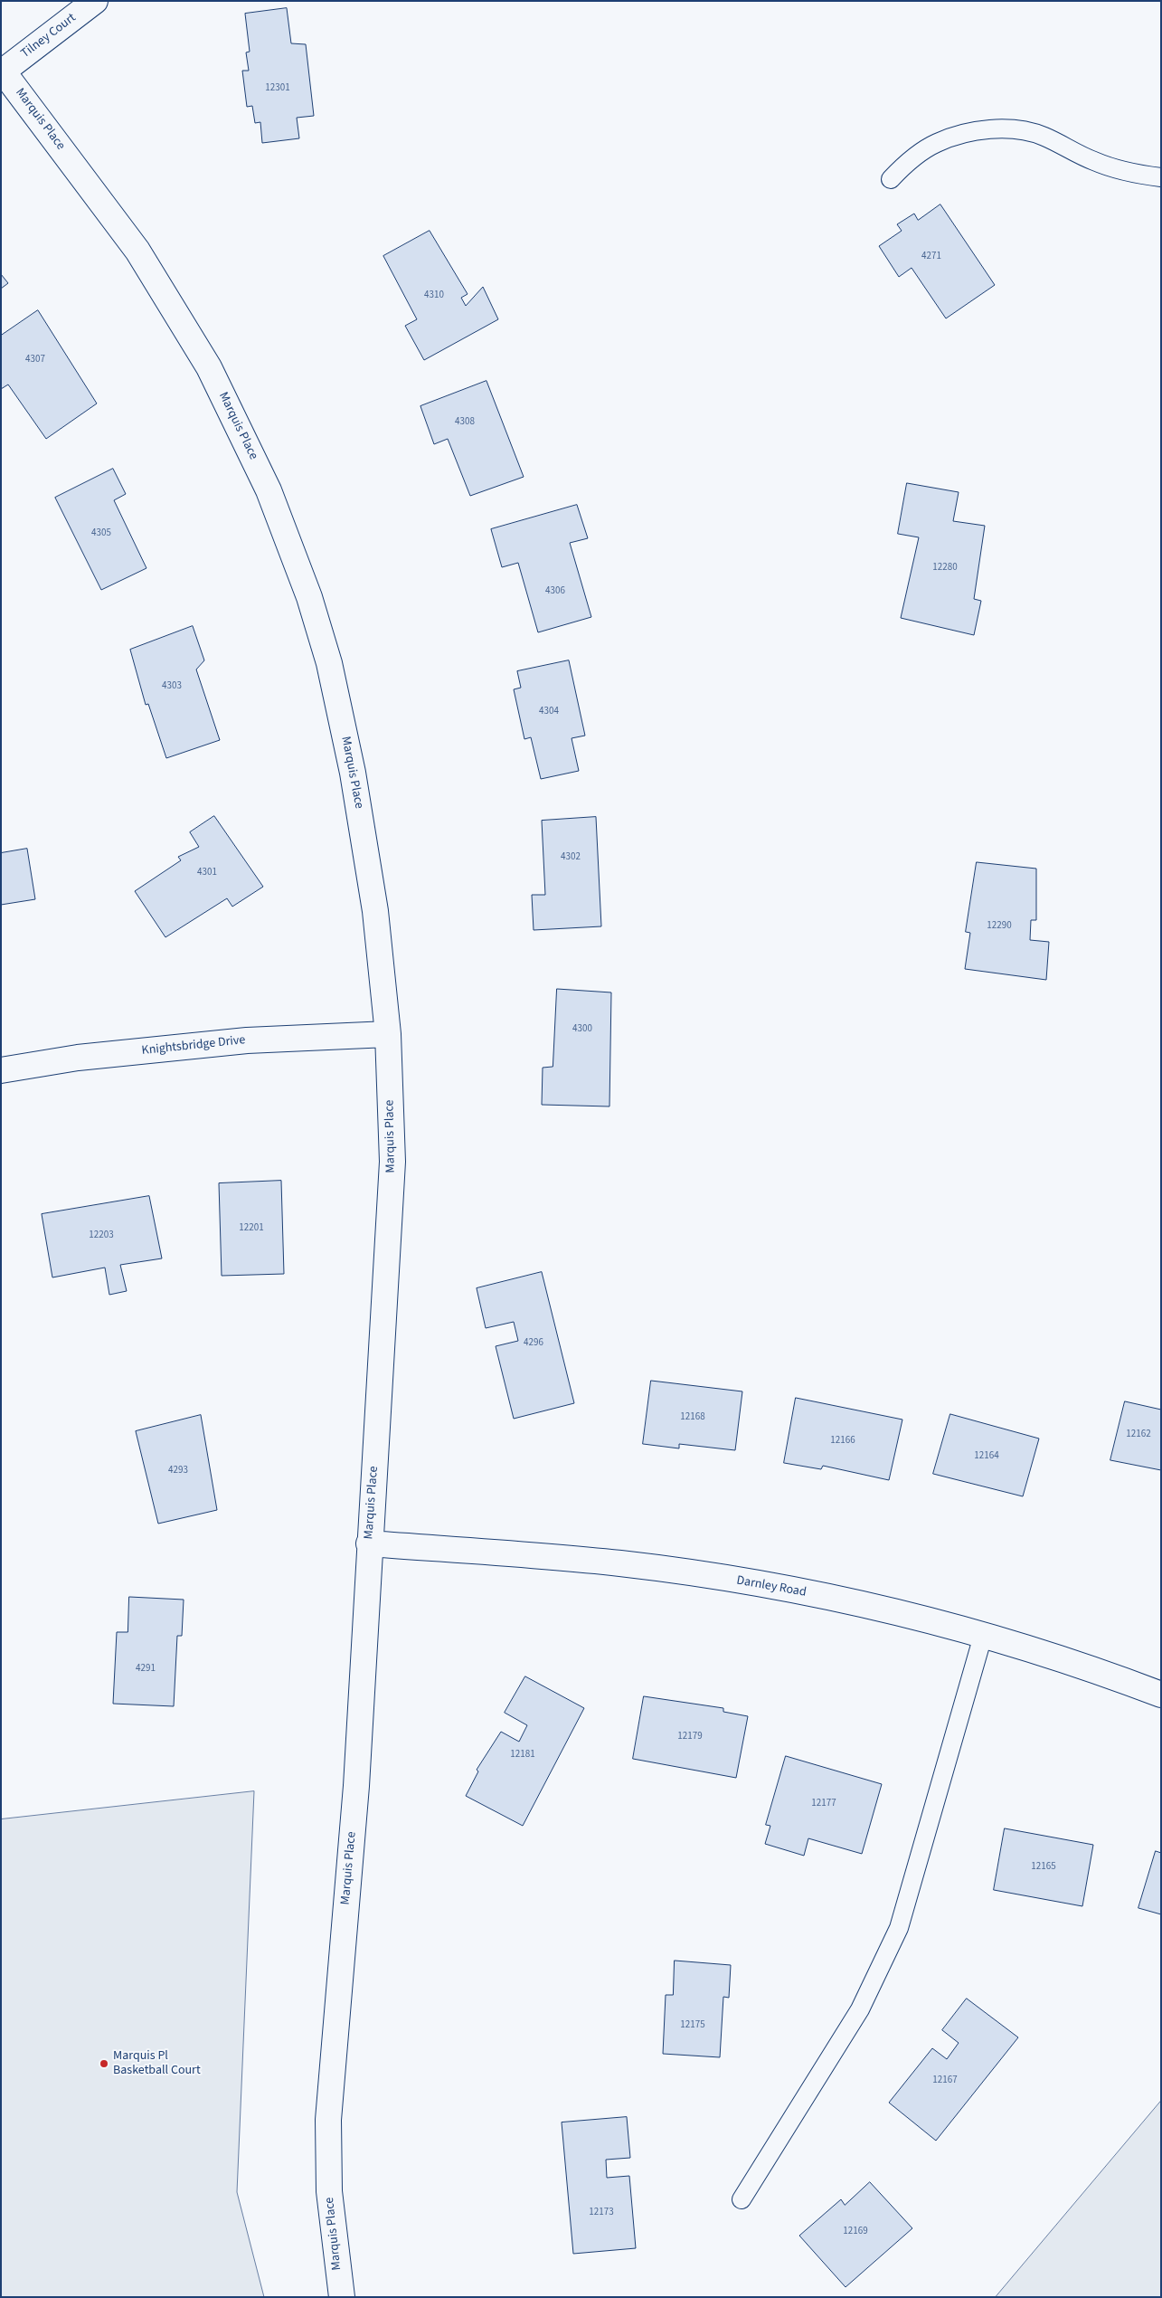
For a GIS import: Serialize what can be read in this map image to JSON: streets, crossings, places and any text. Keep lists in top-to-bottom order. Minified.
{"streets":{"street":["Tilney Court","Marquis Place","Knightsbridge Drive","Darnley Road"]},"crossings":[["Tilney Court","Marquis Place"],["Marquis Place","Knightsbridge Drive"],["Marquis Place","Darnley Road"]],"places":["Marquis Pl Basketball Court"],"house_numbers":["12301","4271","4310","4307","4308","4305","12280","4306","4303","4304","4302","4301","12290","4300","12201","12203","4296","12168","12162","12166","12164","4293","4291","12179","12181","12177","12165","12175","12167","12173","12169"]}
